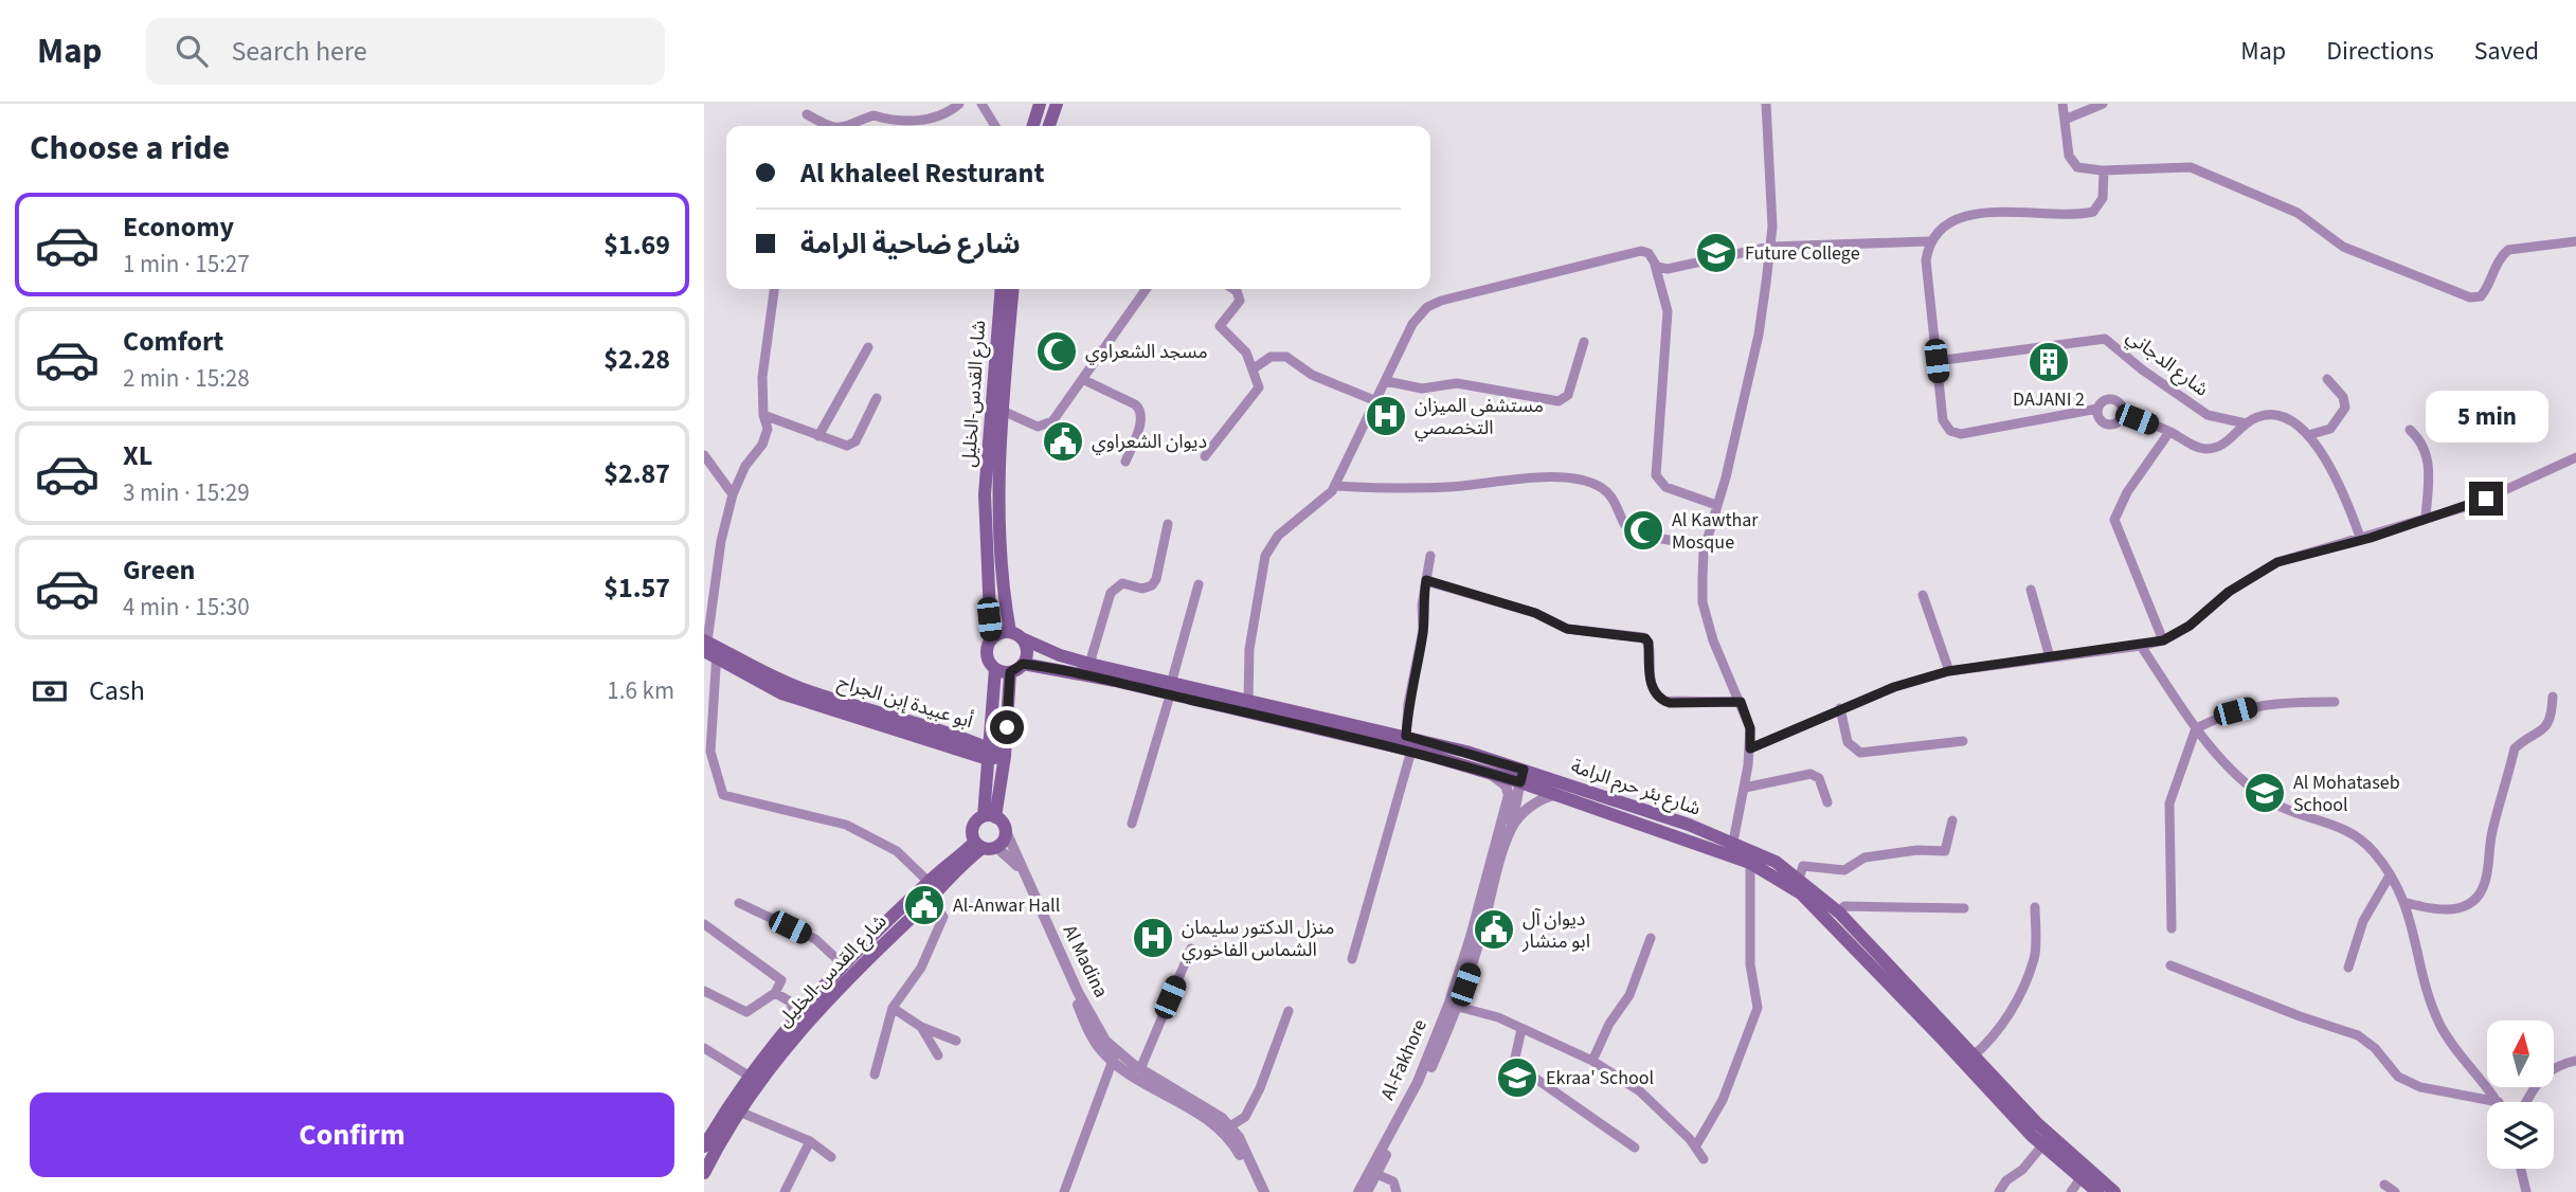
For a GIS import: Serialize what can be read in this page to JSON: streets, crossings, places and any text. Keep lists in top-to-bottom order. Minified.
{"streets":{"main road":["شارع القدس-الخليل","أبو عبيدة إبن الجراح","شارع بئر حرم الرامة"],"street":["شارع الدجاني","Al Madina","Al-Fakhore"]},"crossings":[["شارع القدس-الخليل","شارع بئر حرم الرامة"],["شارع بئر حرم الرامة","Al-Fakhore"]],"places":{"school or university":["Future College","Al Mohataseb School","Ekraa' School"],"mosque":["مسجد الشعراوي","Al Kawthar Mosque"],"building":["DAJANI 2"],"hospital":["مستشفى الميزان التخصصي","منزل الدكتور سليمان الشماس الفاخوري"],"public building":["ديوان الشعراوي","Al-Anwar Hall","ديوان آل ابو منشار"]},"north":"top","page":{"header":"Map","search":"Search here","nav":["Map","Directions","Saved"],"heading":"Choose a ride","banner":["Al khaleel Resturant","شارع ضاحية الرامة"],"list":[{"name":"Economy","note":"1 min · 15:27","value":"$1.69"},{"name":"Comfort","note":"2 min · 15:28","value":"$2.28"},{"name":"XL","note":"3 min · 15:29","value":"$2.87"},{"name":"Green","note":"4 min · 15:30","value":"$1.57"}],"bubble":"5 min","pay":["Cash","1.6 km"],"buttons":"Confirm"}}
